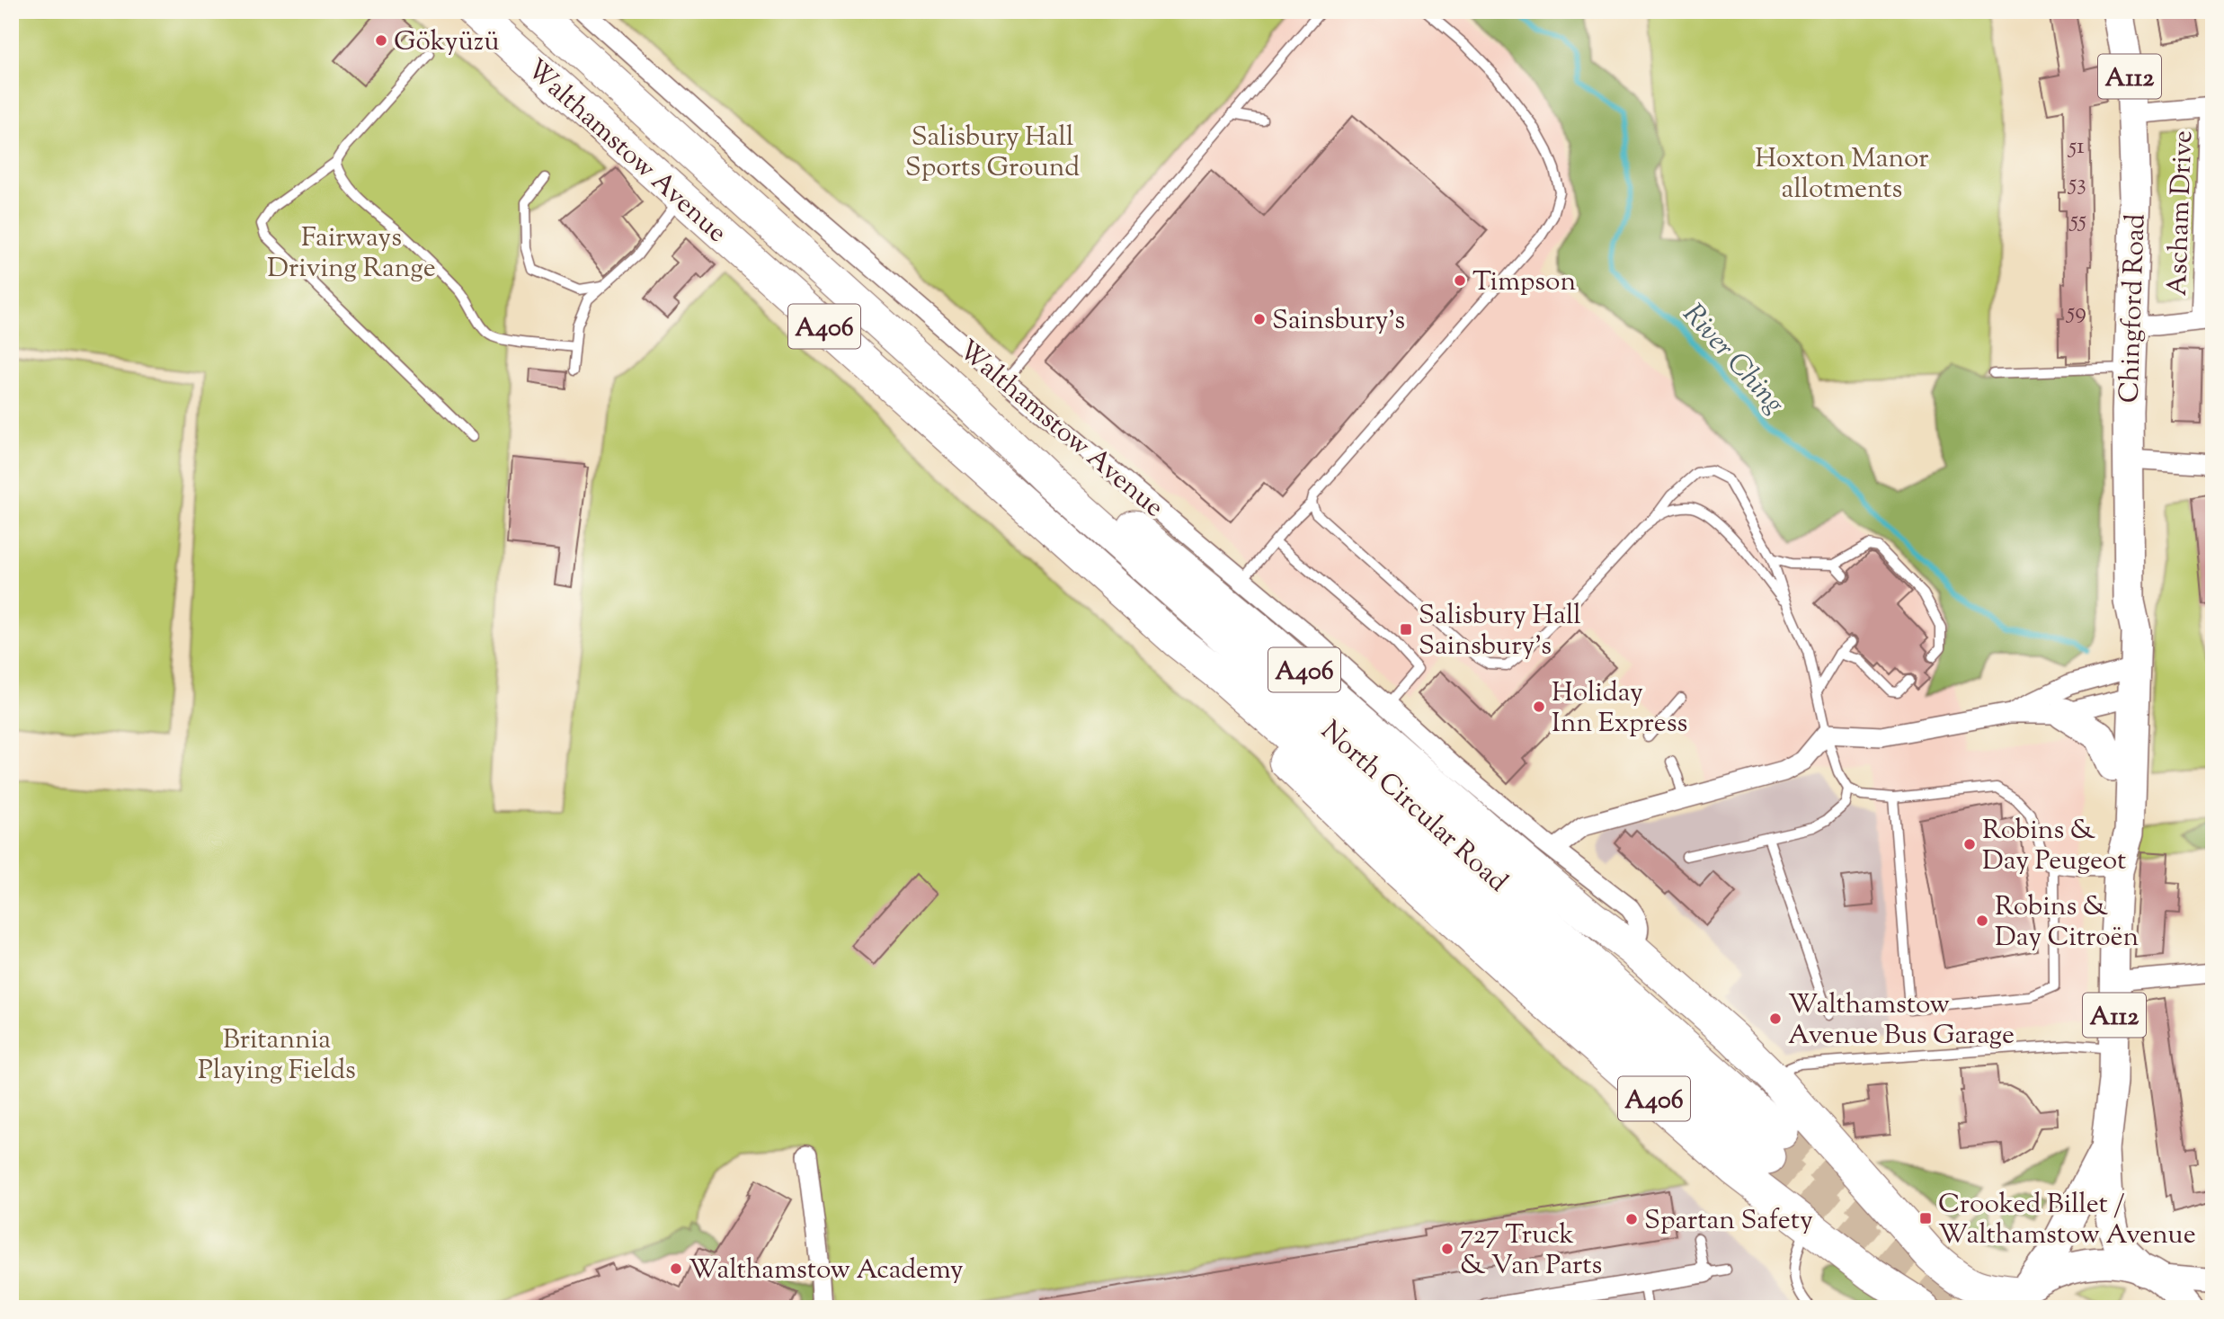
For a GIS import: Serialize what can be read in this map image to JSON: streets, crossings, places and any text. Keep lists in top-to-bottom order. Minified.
{"streets":{"highway":["Walthamstow Avenue","A406","North Circular Road"],"main road":["A112","Chingford Road"],"street":["Ascham Drive"]},"crossings":[["Walthamstow Avenue","A406"],["Walthamstow Avenue","North Circular Road"],["Chingford Road","A406"],["A406","North Circular Road"]],"water":["River Ching"],"parks":["Salisbury Hall Sports Ground","Hoxton Manor allotments","Fairways Driving Range","Britannia Playing Fields"],"places":{"other":["Gökyüzü","Timpson","Sainsbury's","Holiday Inn Express","Robins & Day Peugeot","Robins & Day Citroën","Walthamstow Avenue Bus Garage","Spartan Safety","727 Truck & Van Parts","Walthamstow Academy"],"transit":["Salisbury Hall Sainsbury's","Crooked Billet / Walthamstow Avenue"]},"house_numbers":["51","53","55","59"]}
